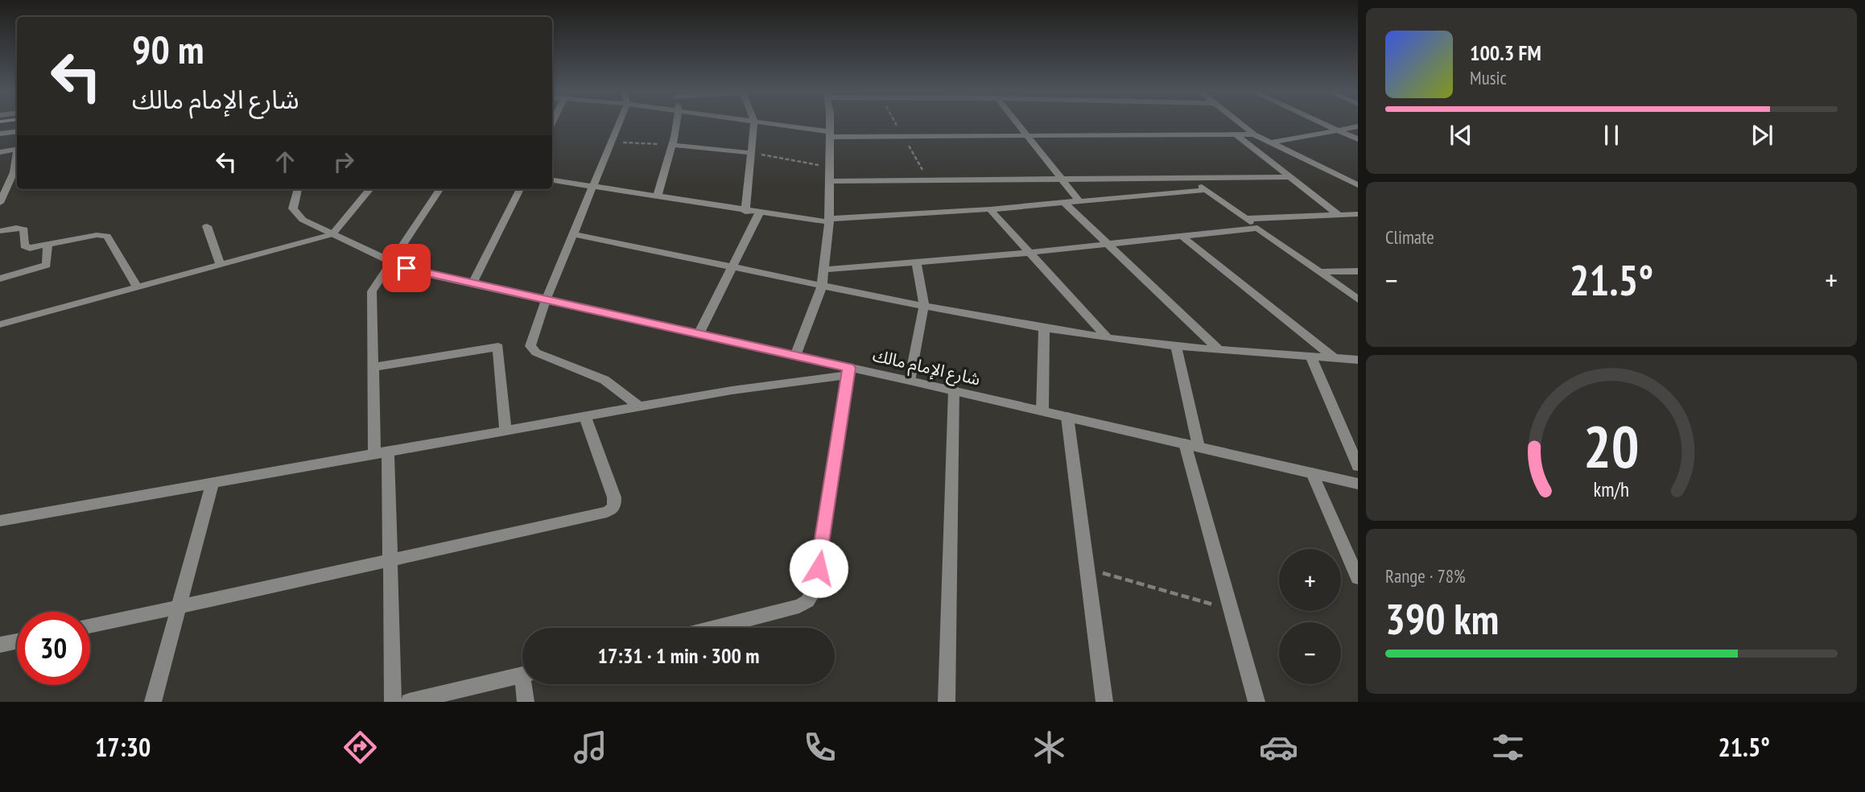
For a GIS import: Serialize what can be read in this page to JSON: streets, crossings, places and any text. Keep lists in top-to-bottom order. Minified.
{"streets":{"street":["شارع الإمام مالك"]},"page":{"turn":["90 m","شارع الإمام مالك"],"song":["100.3 FM","Music"],"tile":["Climate",["Range · 78%","390 km"]],"heat":["−","21.5°","+"],"map_buttons":["+","−"],"limit":"30","trip":"17:31 · 1 min · 300 m","tabs":["17:30","21.5°"],"gauge":["20","km/h"]}}
